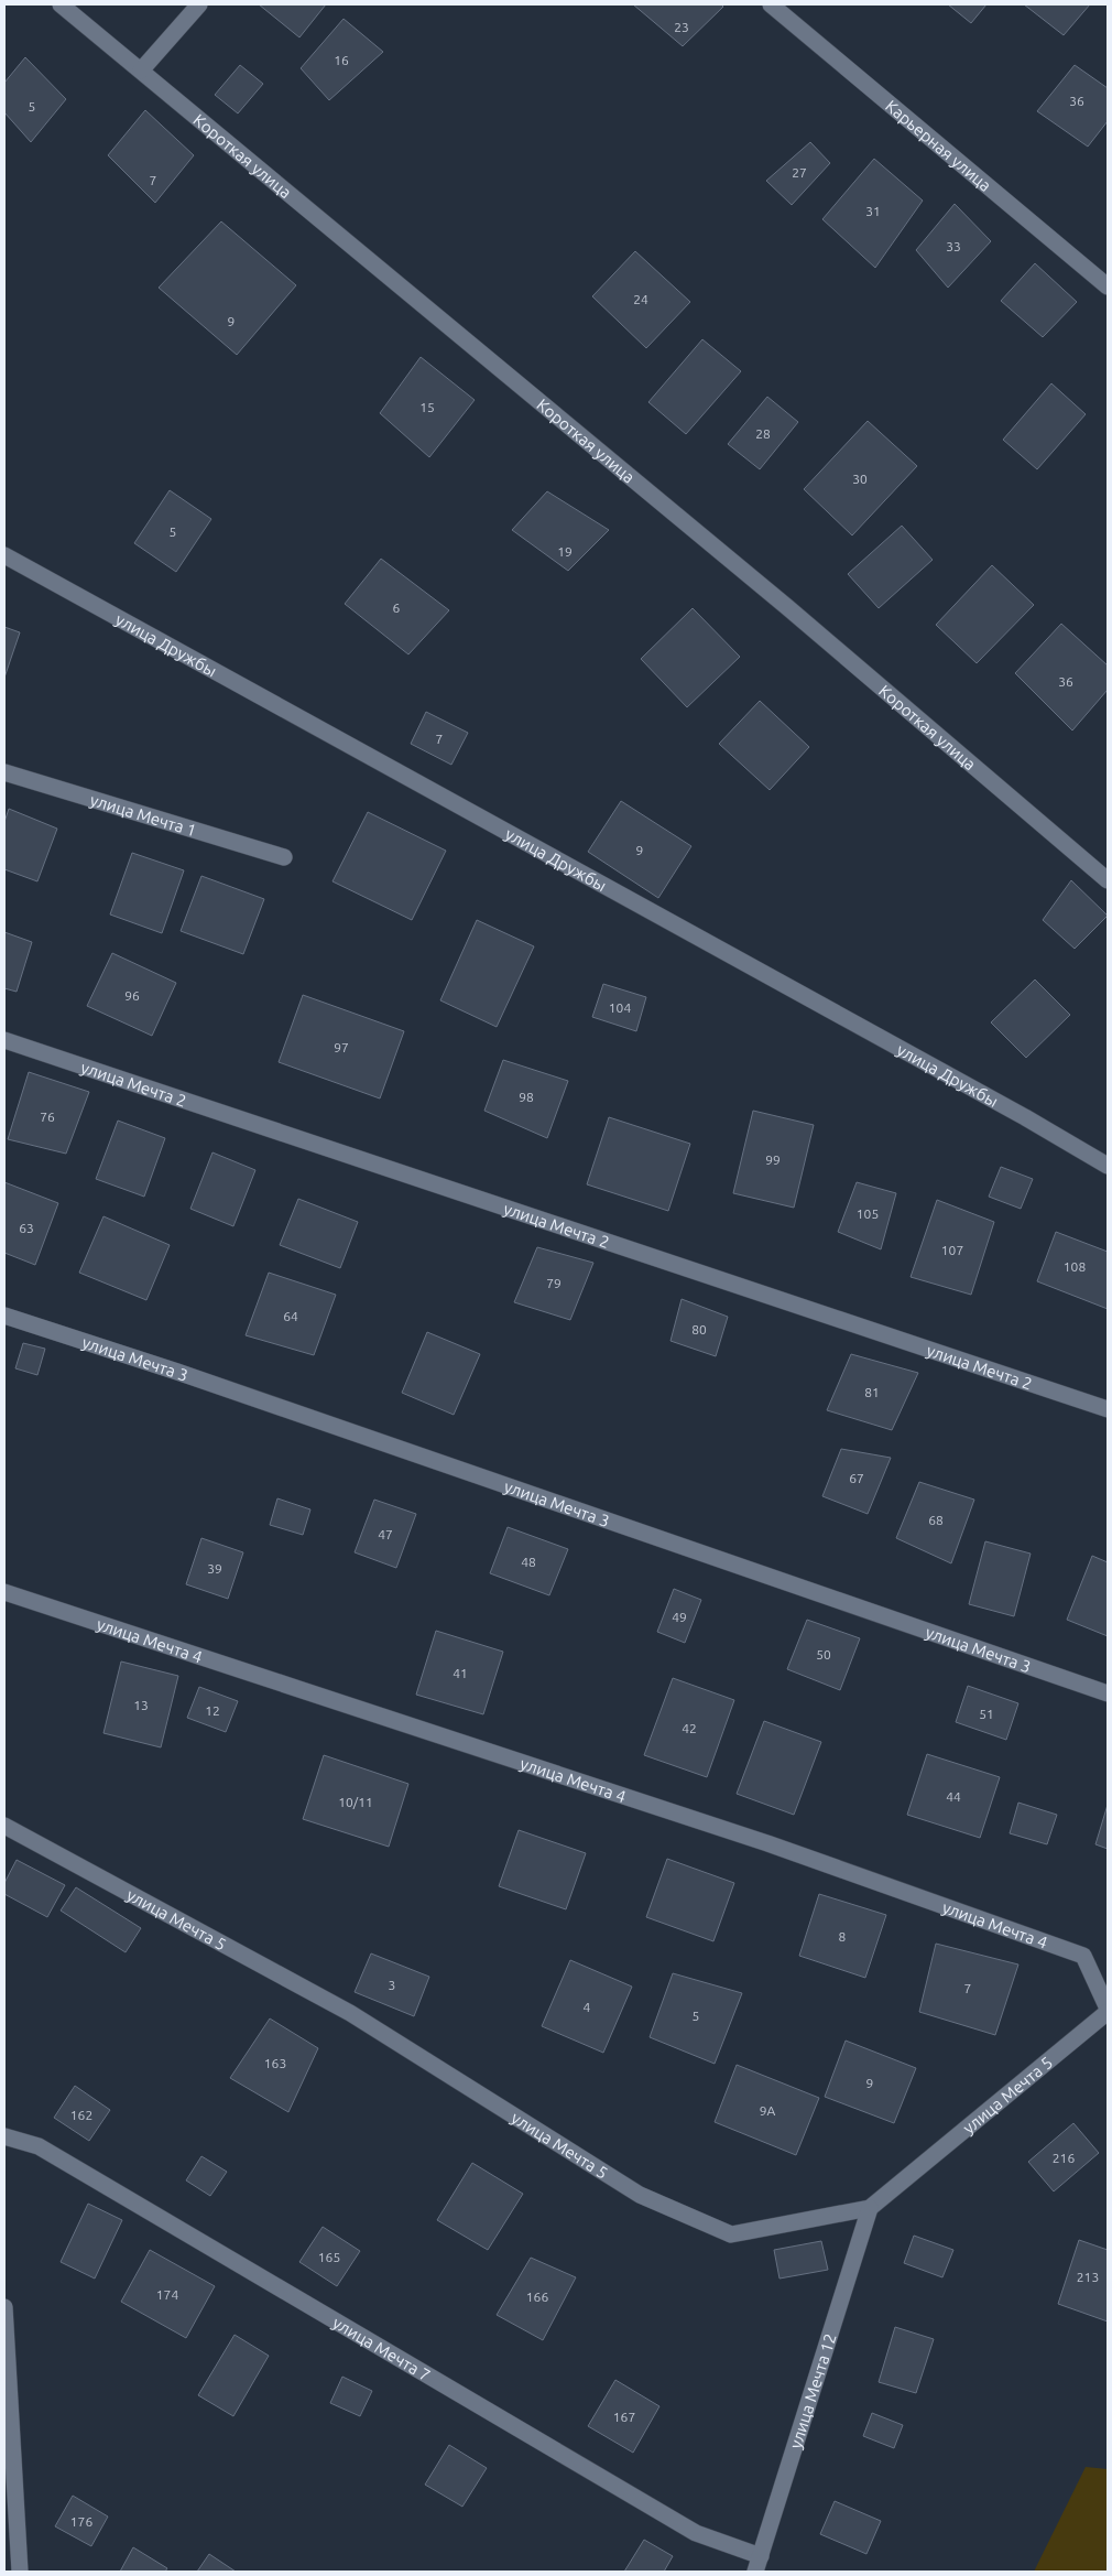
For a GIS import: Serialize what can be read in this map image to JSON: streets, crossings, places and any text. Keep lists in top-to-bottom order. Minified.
{"streets":{"street":["Карьерная улица","Короткая улица","улица Дружбы","улица Мечта 1","улица Мечта 2","улица Мечта 3","улица Мечта 4","улица Мечта 5","улица Мечта 7","улица Мечта 12"]},"crossings":[["улица Мечта 4","улица Мечта 5"],["улица Мечта 5","улица Мечта 12"],["улица Мечта 7","улица Мечта 12"]],"house_numbers":["23","16","36","5","27","7","31","33","24","9","15","28","30","5","19","6","36","7","9","96","104","97","98","76","99","105","63","107","108","79","64","80","81","67","68","47","48","39","49","50","41","13","12","51","42","44","10/11","8","3","7","4","5","163","9","9А","162","216","165","213","174","166","167","176"]}
